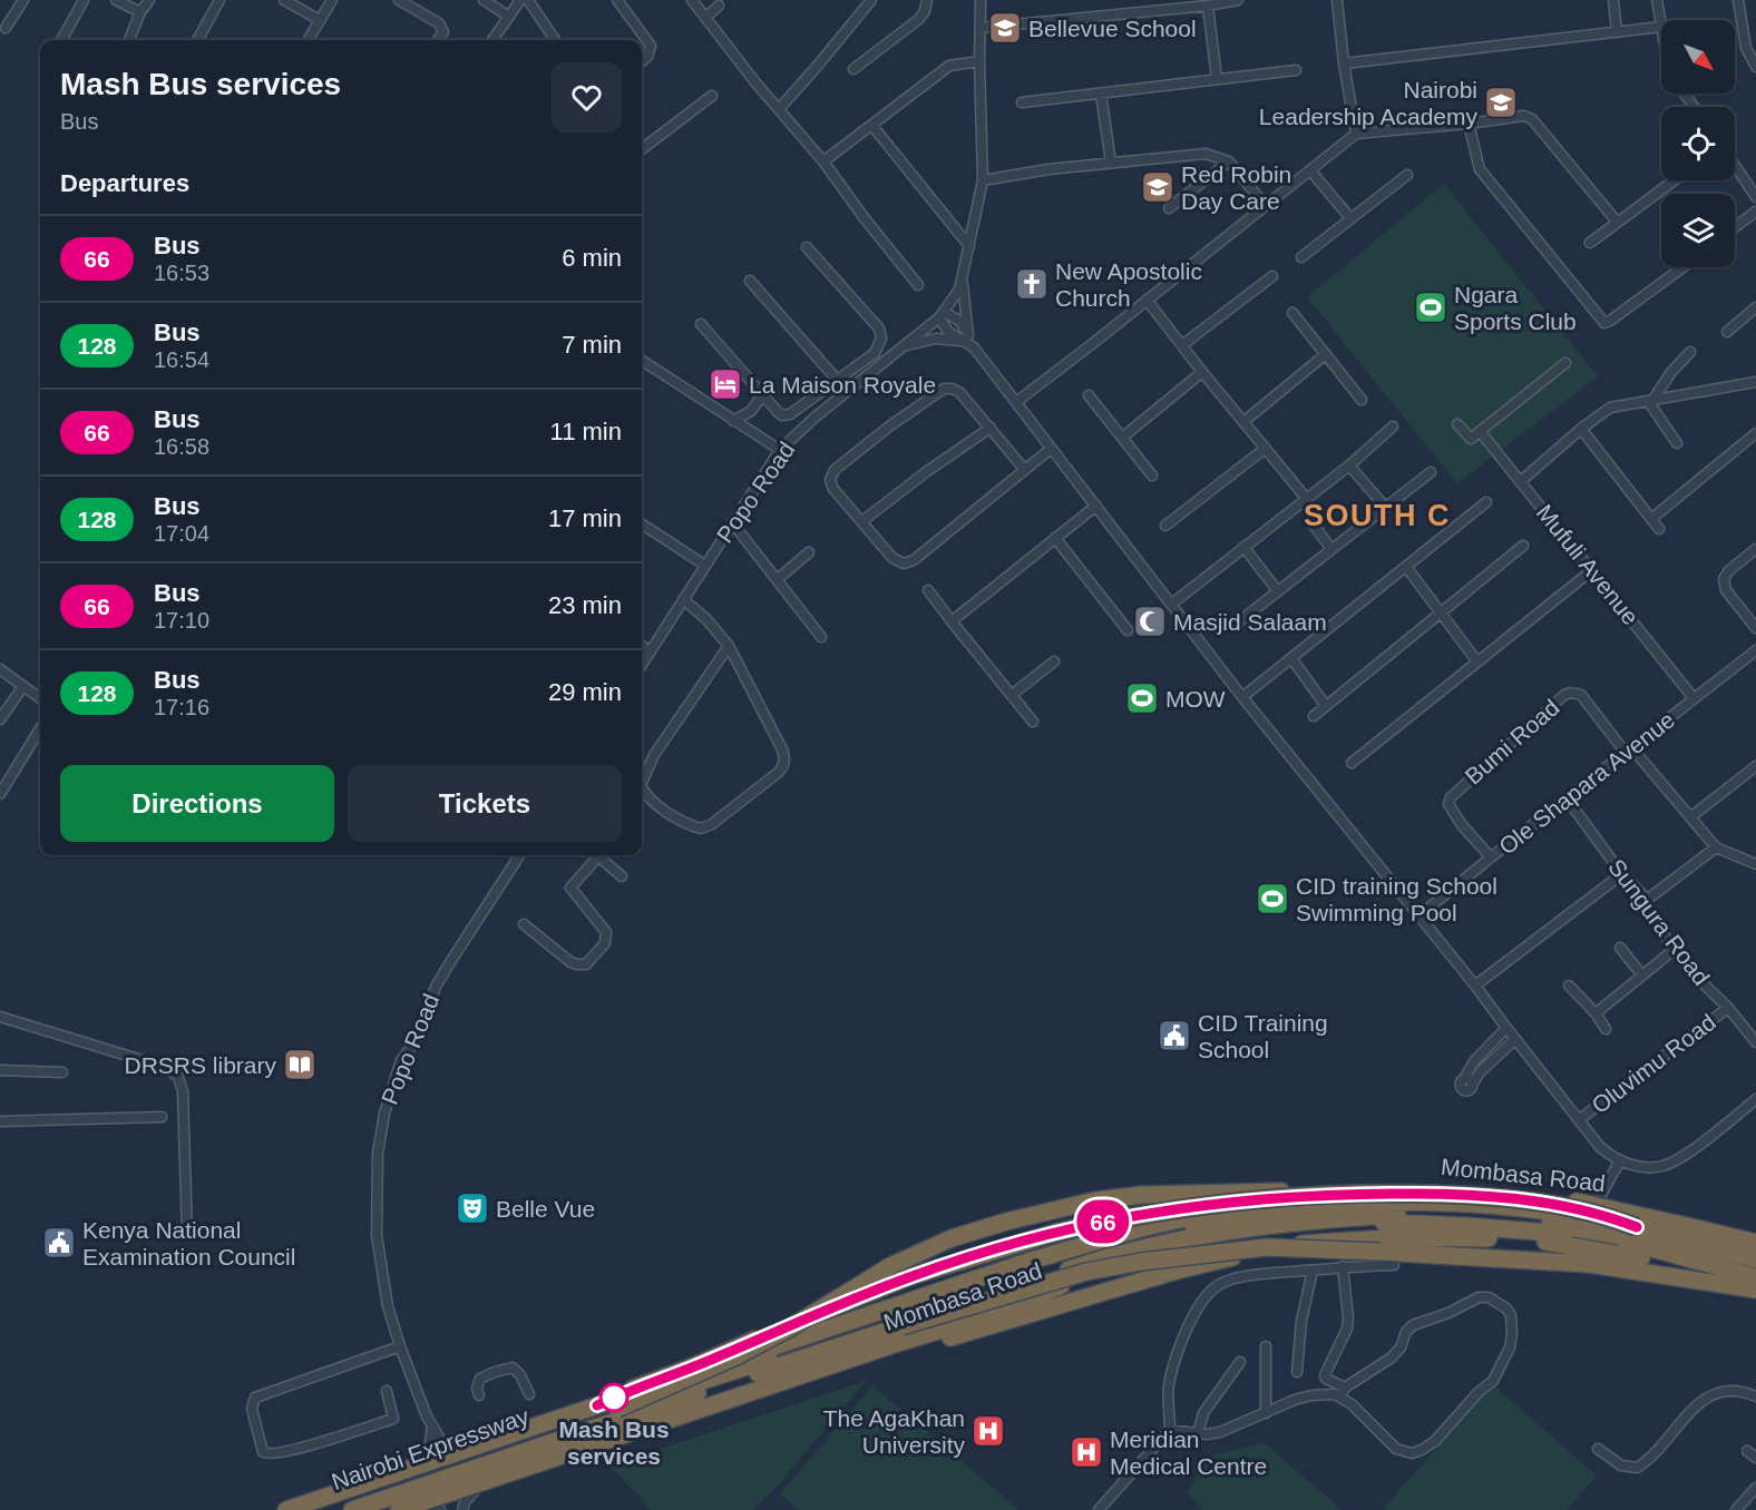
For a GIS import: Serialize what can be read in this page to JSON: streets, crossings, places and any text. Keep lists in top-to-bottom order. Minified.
{"streets":{"highway":["Mombasa Road","Nairobi Expressway"],"street":["Popo Road","Mufuli Avenue","Bumi Road","Ole Shapara Avenue","Sungura Road","Oluvimu Road"]},"crossings":[["Popo Road","Mombasa Road"],["Mufuli Avenue","Ole Shapara Avenue"],["Bumi Road","Ole Shapara Avenue"],["Ole Shapara Avenue","Sungura Road"],["Sungura Road","Oluvimu Road"],["Mombasa Road","Nairobi Expressway"]],"districts":["SOUTH C"],"places":{"school or university":["Bellevue School","Nairobi Leadership Academy","Red Robin Day Care"],"church":["New Apostolic Church"],"sports":["Ngara Sports Club","MOW","CID training School Swimming Pool"],"hotel":["La Maison Royale"],"mosque":["Masjid Salaam"],"public building":["CID Training School","Kenya National Examination Council"],"library":["DRSRS library"],"theatre":["Belle Vue"],"other":["Mash Bus services"],"hospital":["The AgaKhan University","Meridian Medical Centre"]},"lines":["bus line 66"],"north":"bottom right","page":{"on_map":"66","heading":[["Mash Bus services","Bus"],"Departures"],"list":[{"mark":"66","name":"Bus","note":"16:53","value":"6 min"},{"mark":"128","name":"Bus","note":"16:54","value":"7 min"},{"mark":"66","name":"Bus","note":"16:58","value":"11 min"},{"mark":"128","name":"Bus","note":"17:04","value":"17 min"},{"mark":"66","name":"Bus","note":"17:10","value":"23 min"},{"mark":"128","name":"Bus","note":"17:16","value":"29 min"}],"buttons":["Directions","Tickets"]}}
